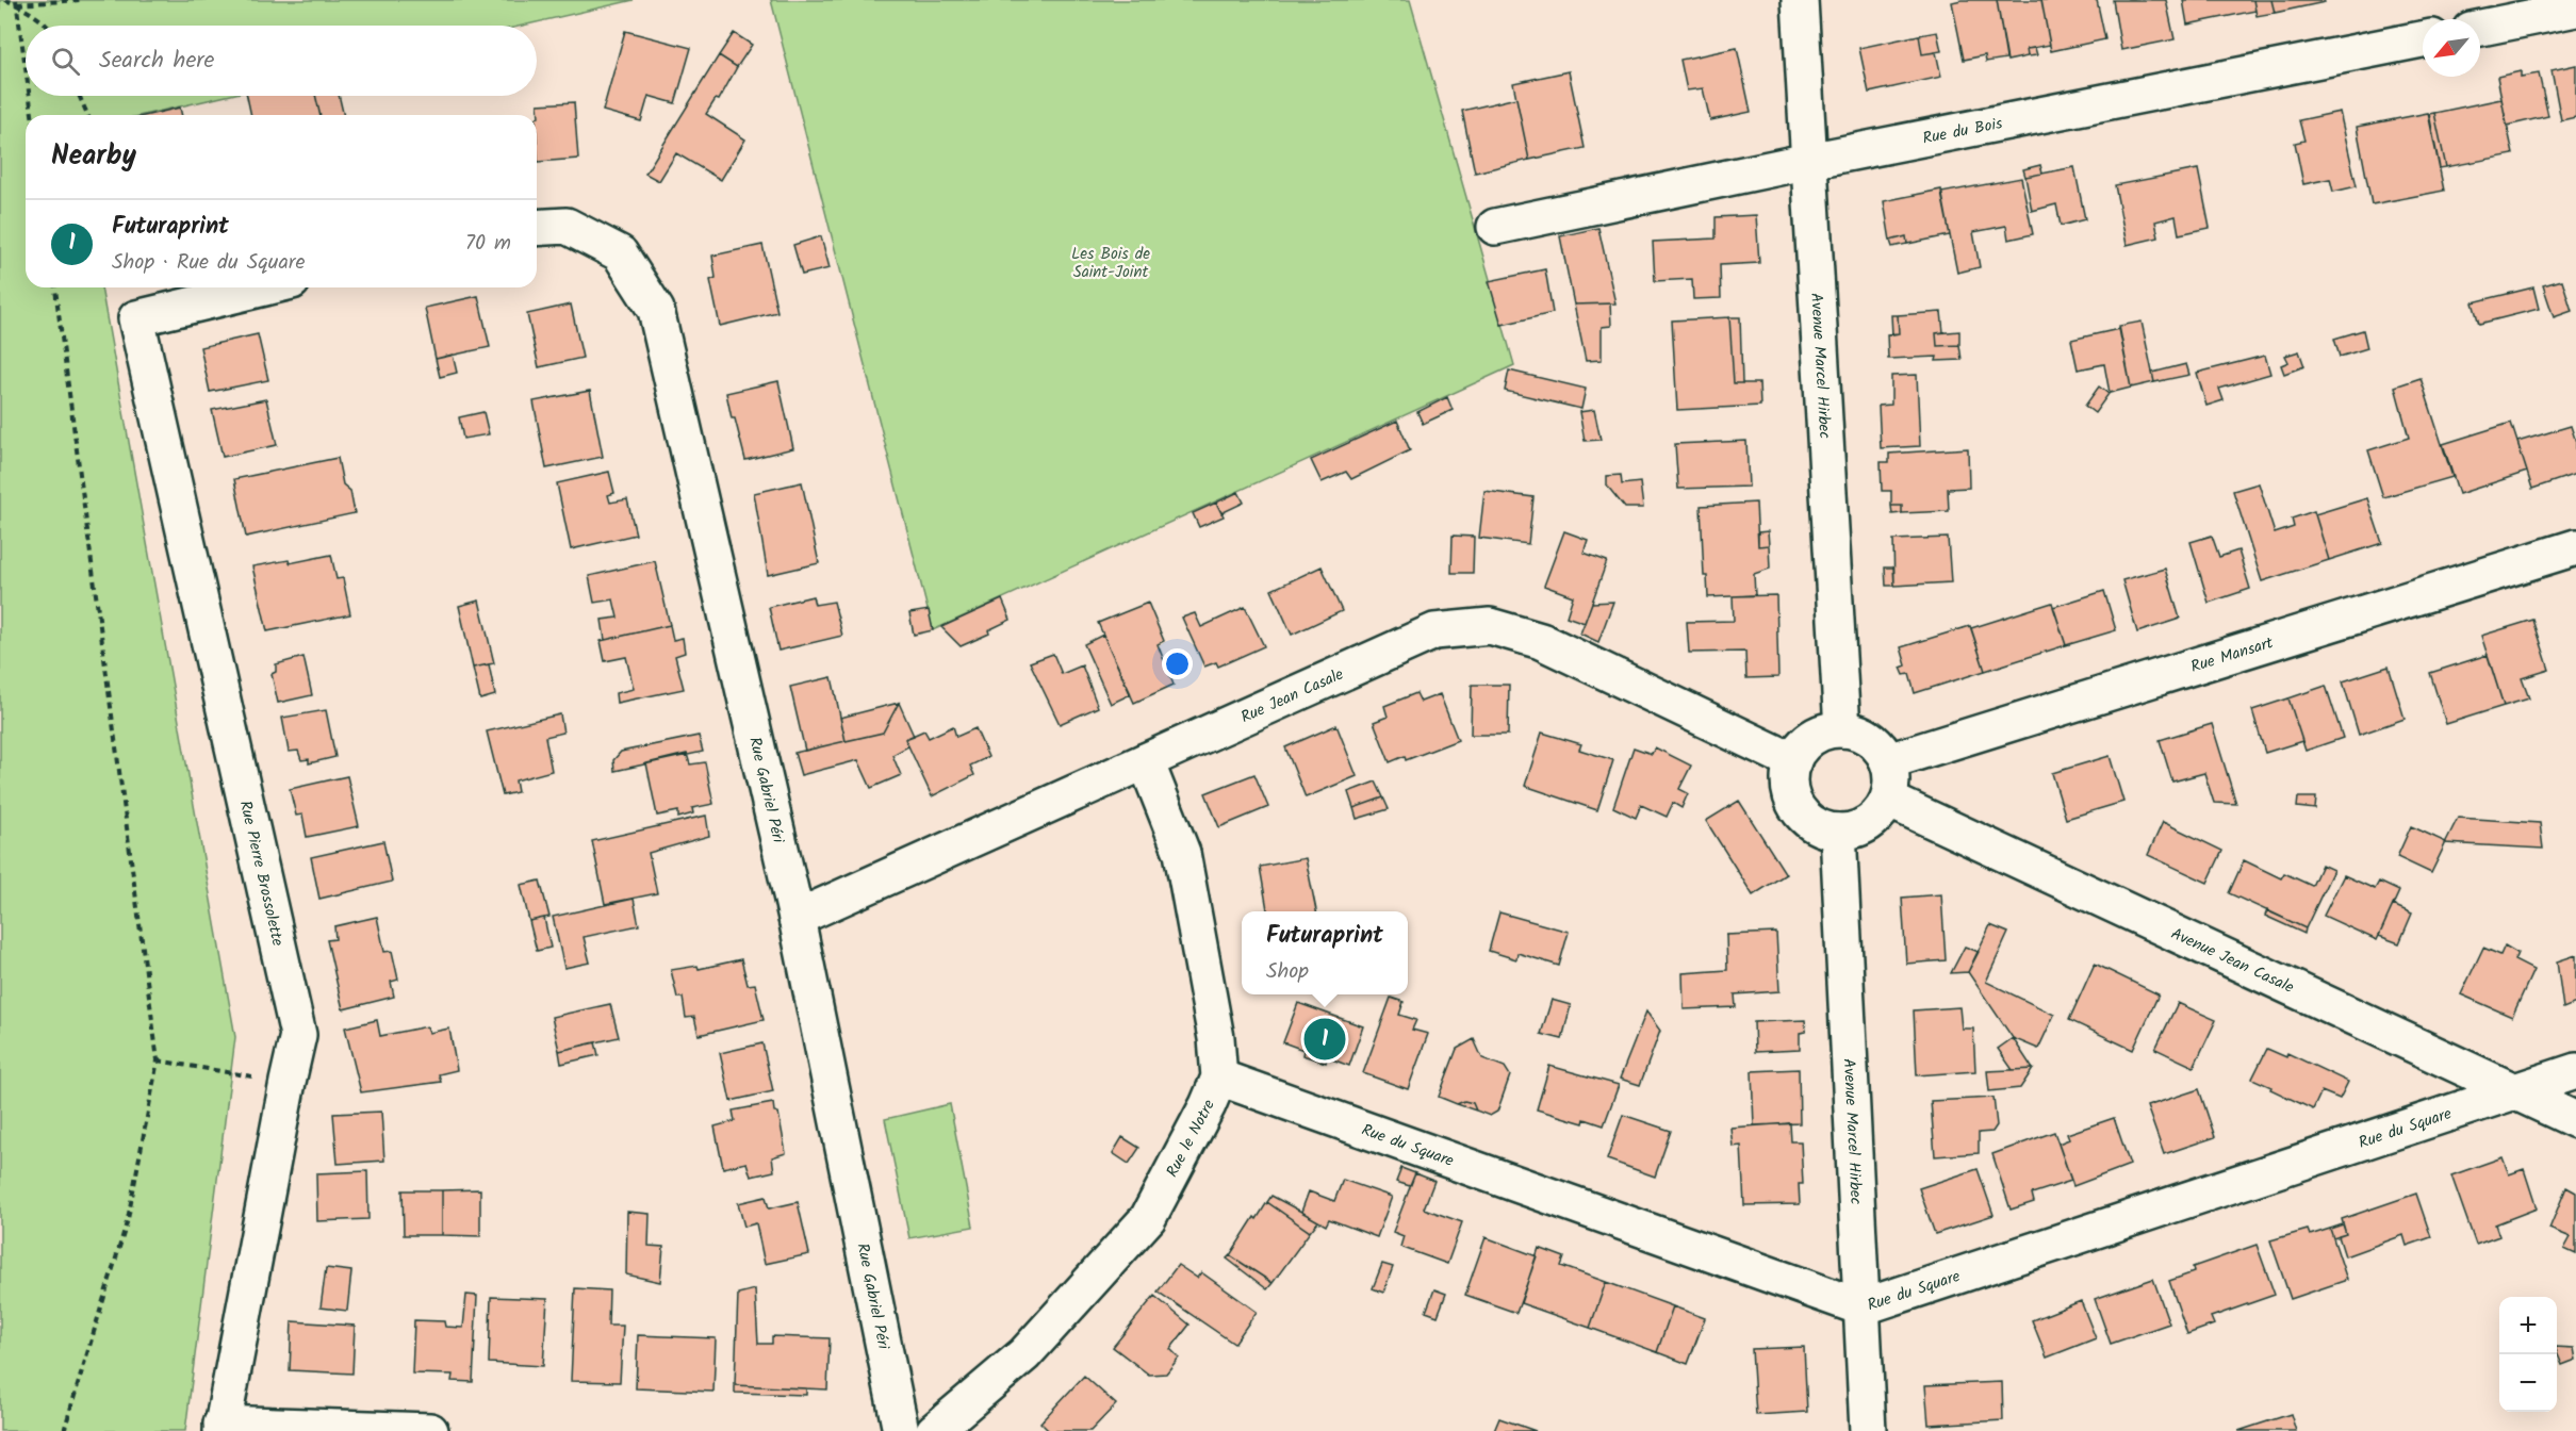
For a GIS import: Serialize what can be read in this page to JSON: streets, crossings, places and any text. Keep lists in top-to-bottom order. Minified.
{"streets":{"street":["Rue du Bois","Avenue Marcel Hirbec","Rue Mansart","Rue Jean Casale","Rue Gabriel Péri","Rue Pierre Brossolette","Avenue Jean Casale","Rue du Square","Rue le Notre"]},"crossings":[["Rue du Bois","Avenue Marcel Hirbec"],["Avenue Marcel Hirbec","Rue Mansart"],["Avenue Marcel Hirbec","Rue Jean Casale"],["Avenue Marcel Hirbec","Avenue Jean Casale"],["Avenue Marcel Hirbec","Rue du Square"],["Rue Mansart","Rue Jean Casale"],["Rue Mansart","Avenue Jean Casale"],["Rue Jean Casale","Rue Gabriel Péri"],["Rue Jean Casale","Avenue Jean Casale"],["Rue Jean Casale","Rue le Notre"],["Avenue Jean Casale","Rue du Square"],["Rue du Square","Rue le Notre"]],"parks":["Les Bois de Saint-Joint"],"north":"bottom left","page":{"search":"Search here","heading":"Nearby","list":[{"mark":"1","name":"Futuraprint","note":"Shop · Rue du Square","value":"70 m"}],"popup":["Futuraprint","Shop"],"pins":"1","map_buttons":["+","−"]}}
